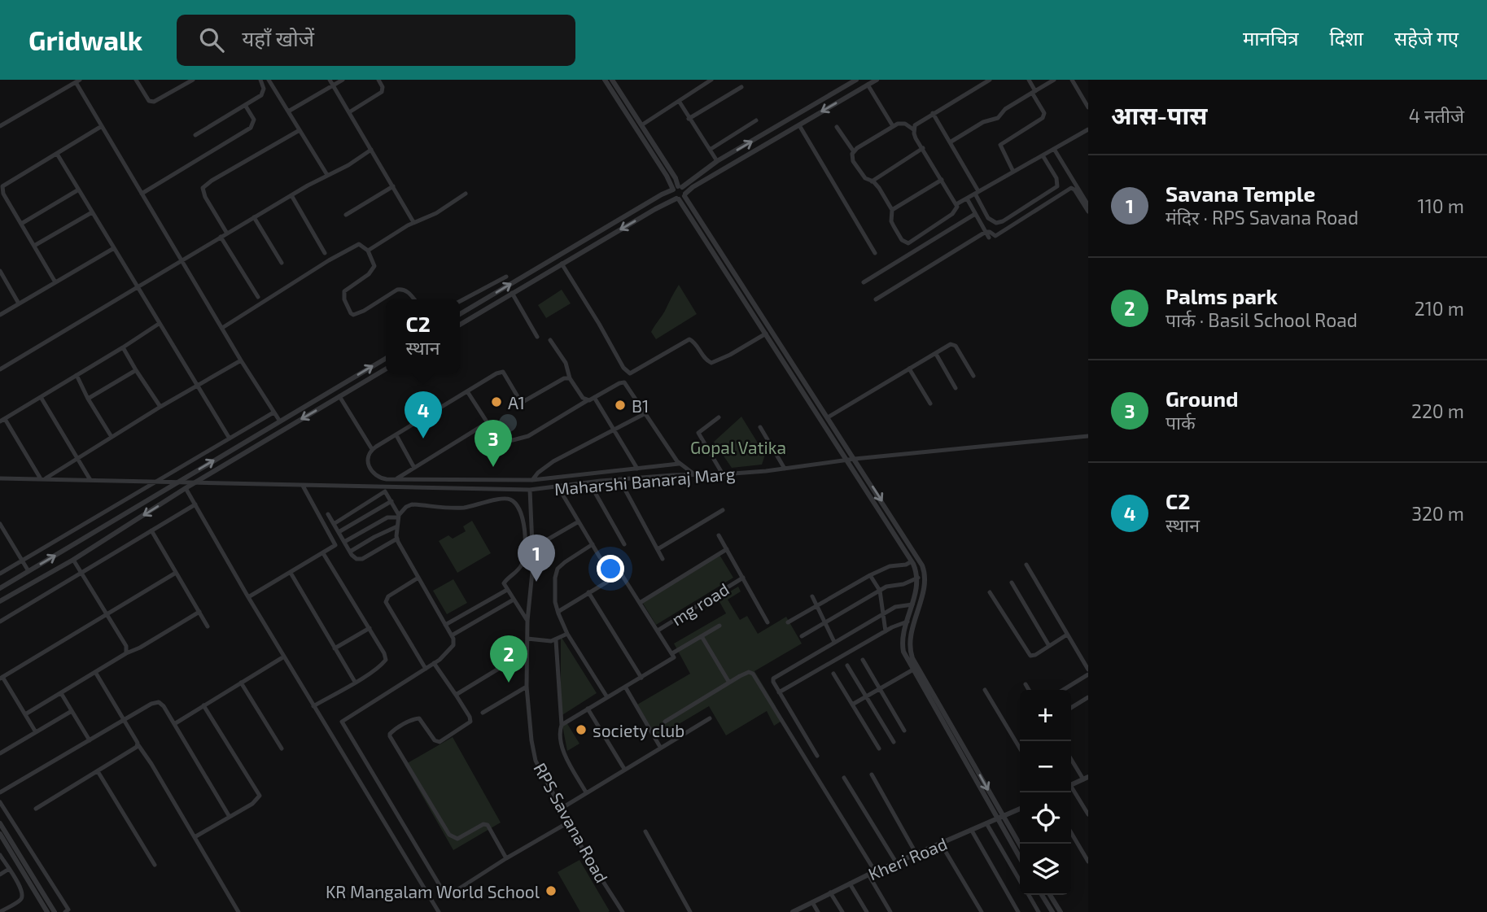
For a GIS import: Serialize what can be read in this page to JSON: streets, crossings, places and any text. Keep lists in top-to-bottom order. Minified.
{"streets":{"street":["Maharshi Banaraj Marg","mg road","RPS Savana Road","Kheri Road"]},"crossings":[["Maharshi Banaraj Marg","RPS Savana Road"]],"parks":["Gopal Vatika"],"places":["A1","B1","society club","KR Mangalam World School"],"page":{"header":"Gridwalk","search":"यहाँ खोजें","nav":["मानचित्र","दिशा","सहेजे गए"],"heading":["आस-पास","4 नतीजे"],"list":[{"mark":"1","name":"Savana Temple","note":"मंदिर · RPS Savana Road","value":"110 m"},{"mark":"2","name":"Palms park","note":"पार्क · Basil School Road","value":"210 m"},{"mark":"3","name":"Ground","note":"पार्क","value":"220 m"},{"mark":"4","name":"C2","note":"स्थान","value":"320 m"}],"popup":["C2","स्थान"],"pins":["4","3","1","2"],"map_buttons":["+","−"]}}
